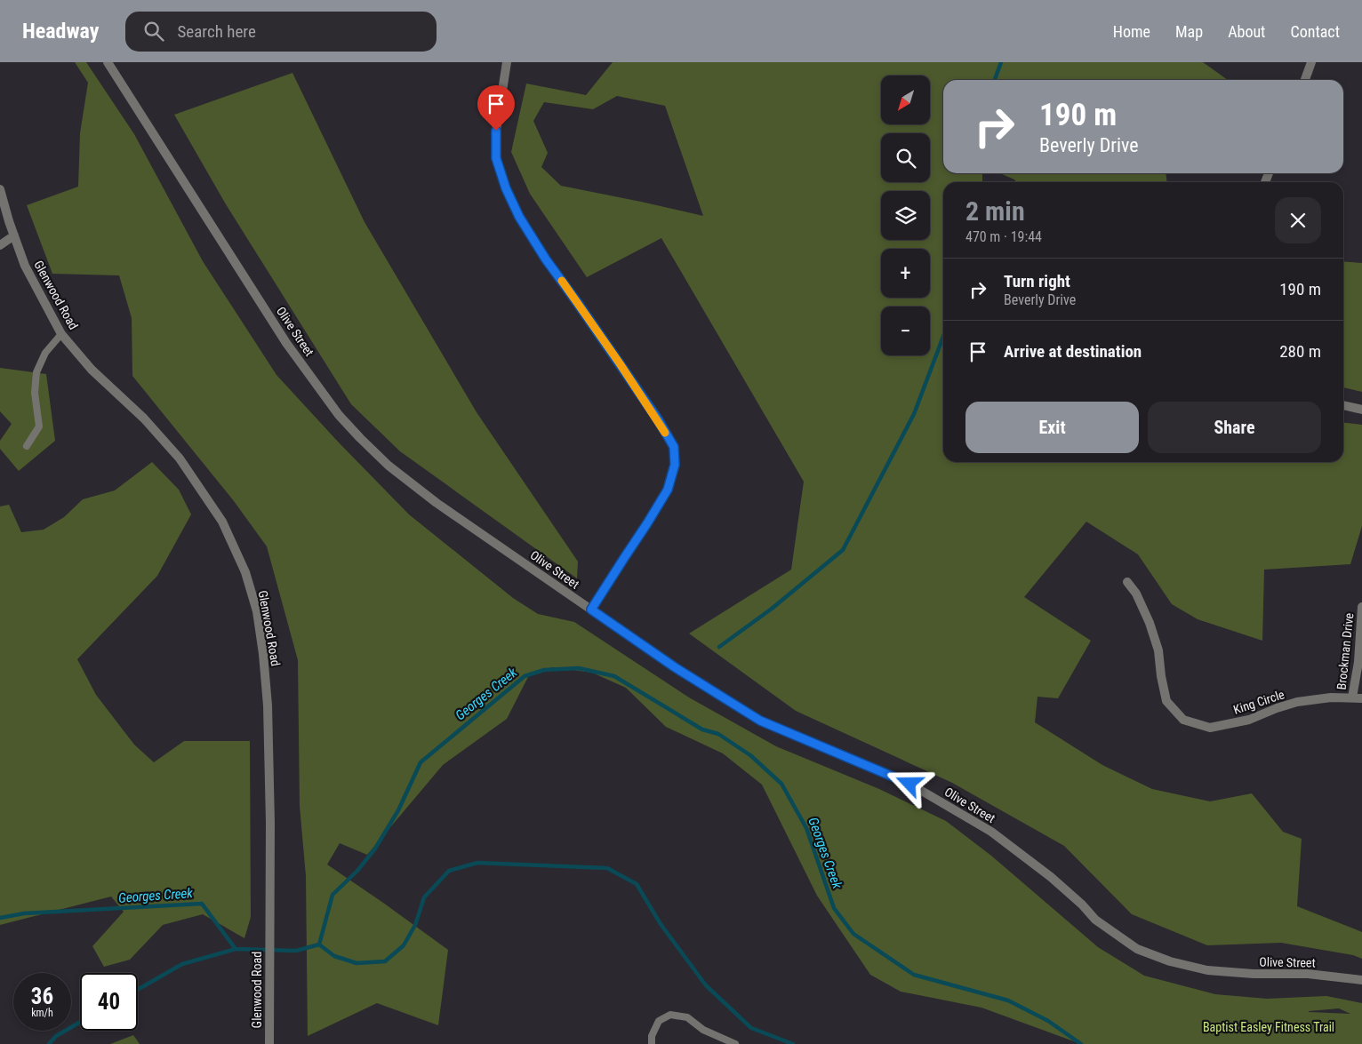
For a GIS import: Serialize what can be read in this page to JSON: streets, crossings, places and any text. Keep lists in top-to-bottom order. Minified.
{"streets":{"street":["Glenwood Road","Olive Street","Brockman Drive","King Circle"]},"crossings":[["Brockman Drive","King Circle"]],"water":["Georges Creek"],"parks":["Baptist Easley Fitness Trail"],"north":"bottom left","page":{"header":"Headway","search":"Search here","nav":["Home","Map","About","Contact"],"map_buttons":["+","−"],"turn":["190 m","Beverly Drive"],"heading":["2 min","470 m · 19:44"],"list":[{"name":"Turn right","note":"Beverly Drive","value":"190 m"},{"name":"Arrive at destination","value":"280 m"}],"buttons":["Exit","Share"],"speed":"36 km/h","limit":"40"}}
